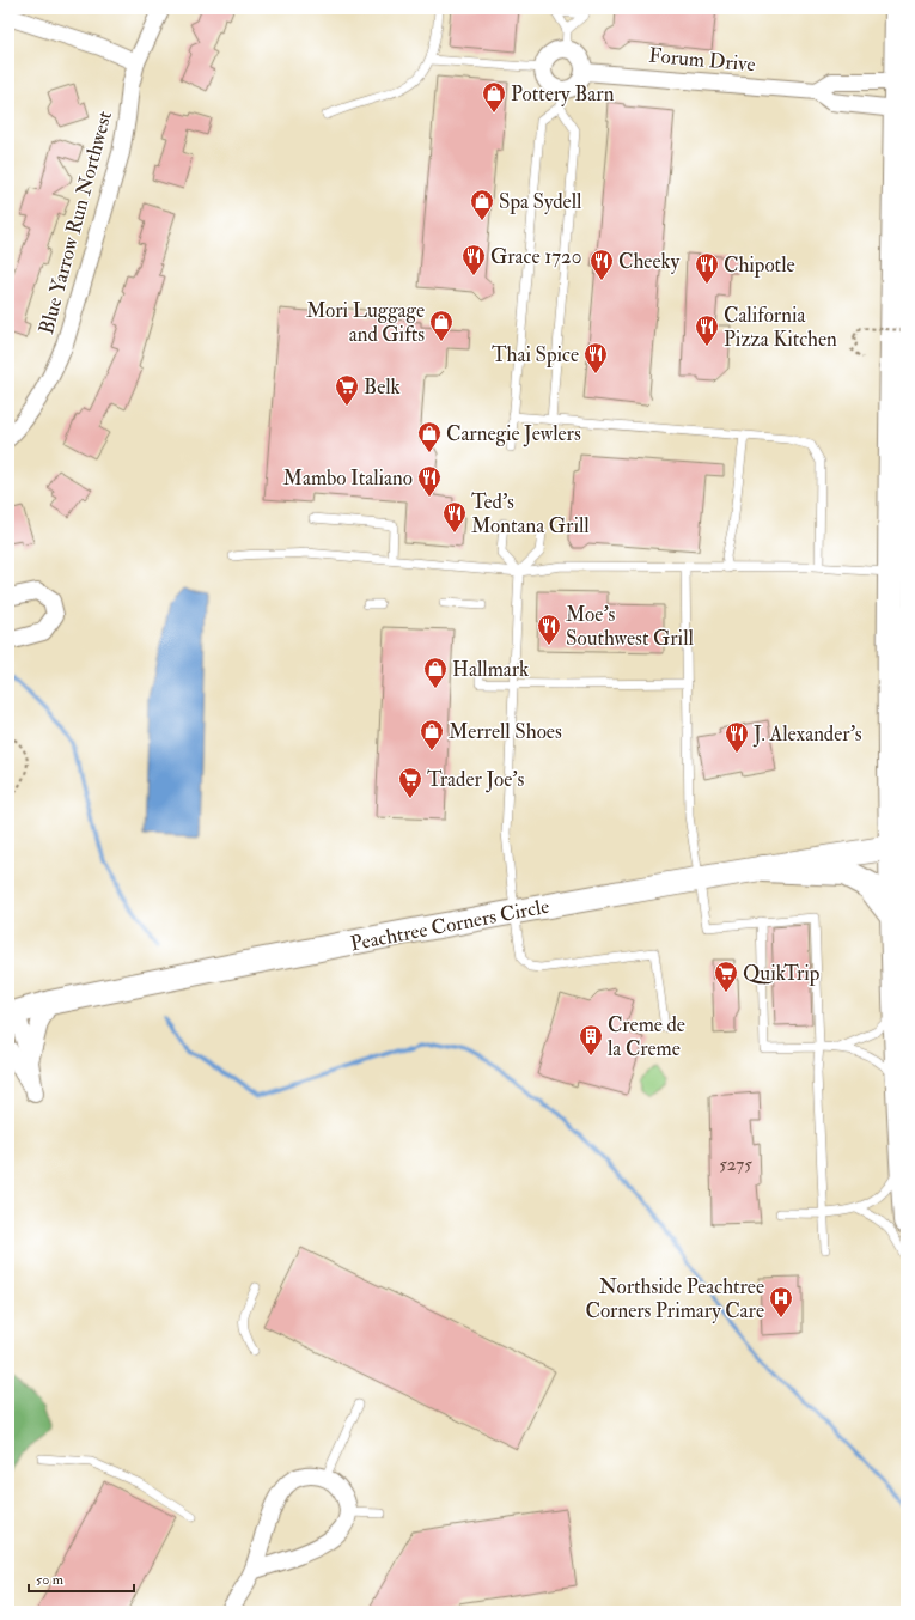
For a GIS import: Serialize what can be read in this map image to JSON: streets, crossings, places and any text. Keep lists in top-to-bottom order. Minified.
{"streets":{"street":["Forum Drive","Blue Yarrow Run Northwest","Peachtree Corners Circle"]},"places":{"shop":["Pottery Barn","Spa Sydell","Mori Luggage and Gifts","Carnegie Jewlers","Hallmark","Merrell Shoes"],"restaurant":["Grace 1720","Cheeky","Chipotle","California Pizza Kitchen","Thai Spice","Mambo Italiano","Ted's Montana Grill","Moe's Southwest Grill","J. Alexander's"],"supermarket":["Belk","Trader Joe's","QuikTrip"],"building":["Creme de la Creme"],"hospital":["Northside Peachtree Corners Primary Care"]},"house_numbers":["5275"],"scale_bar":"50 m"}
